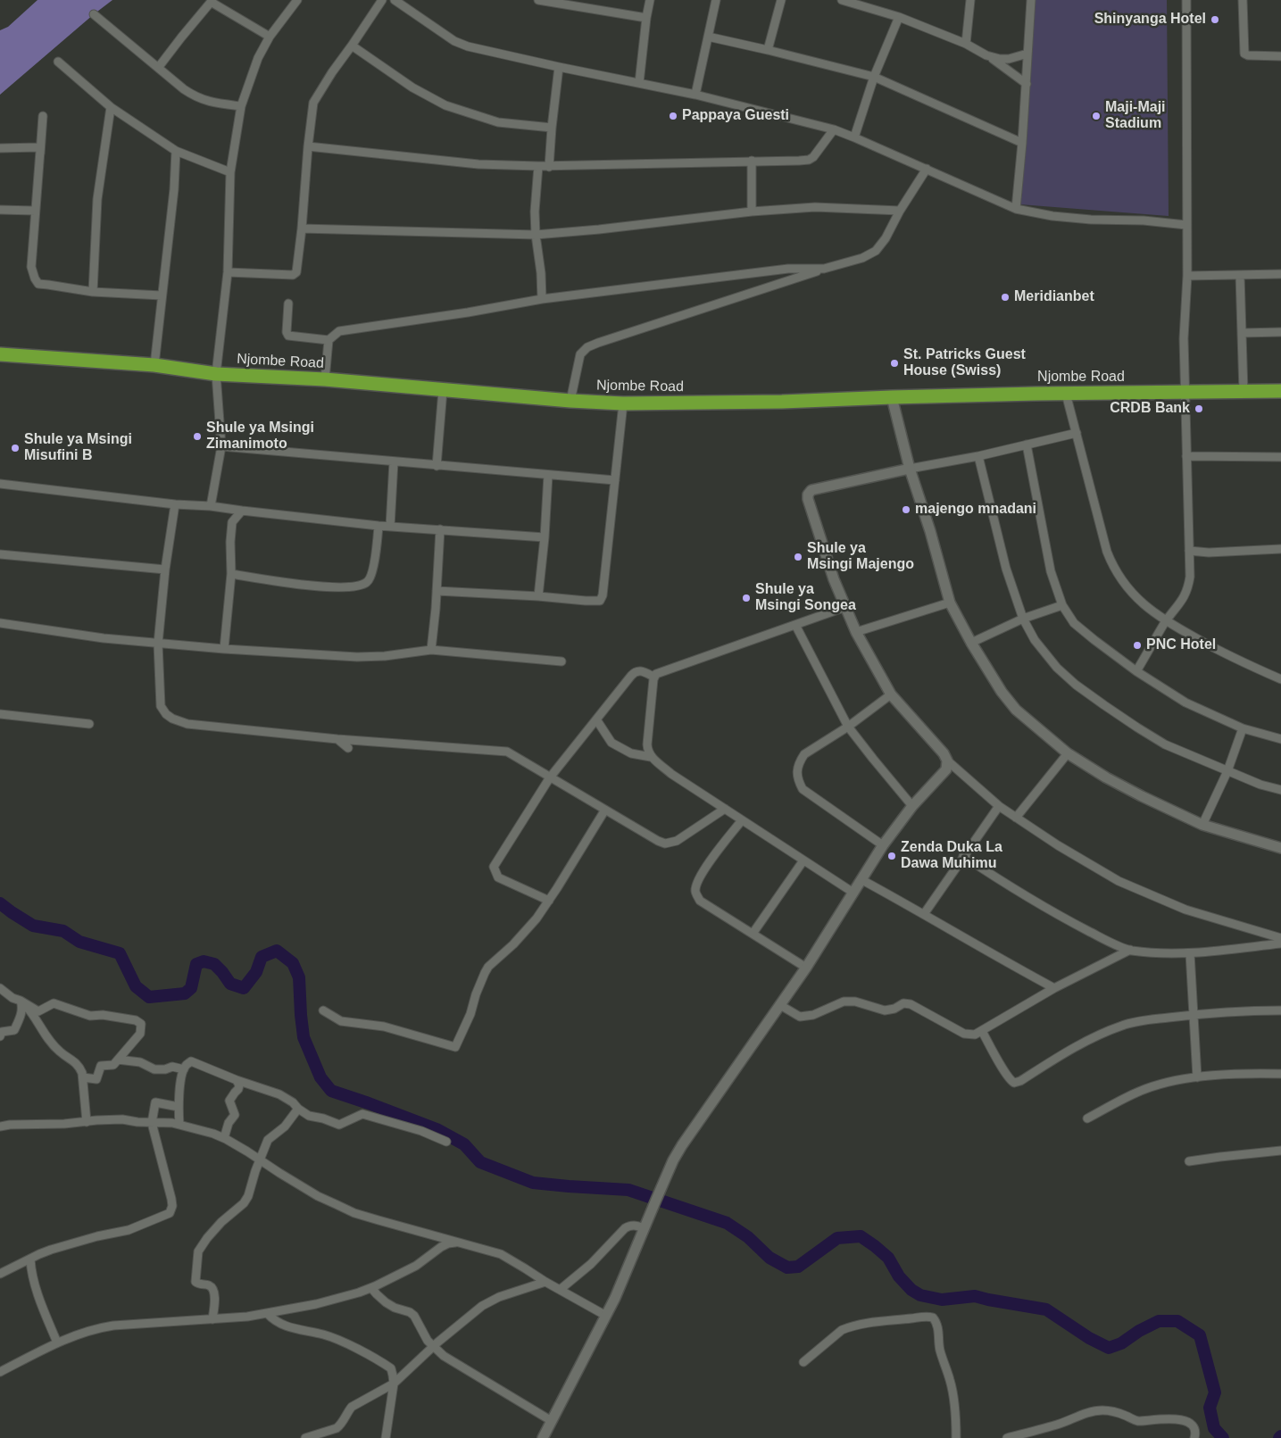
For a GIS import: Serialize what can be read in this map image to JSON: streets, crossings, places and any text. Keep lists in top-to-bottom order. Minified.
{"streets":{"highway":["Njombe Road"]},"places":["Shinyanga Hotel","Pappaya Guesti","Maji-Maji Stadium","Meridianbet","St. Patricks Guest House (Swiss)","CRDB Bank","Shule ya Msingi Zimanimoto","Shule ya Msingi Misufini B","majengo mnadani","Shule ya Msingi Majengo","Shule ya Msingi Songea","PNC Hotel","Zenda Duka La Dawa Muhimu"]}
